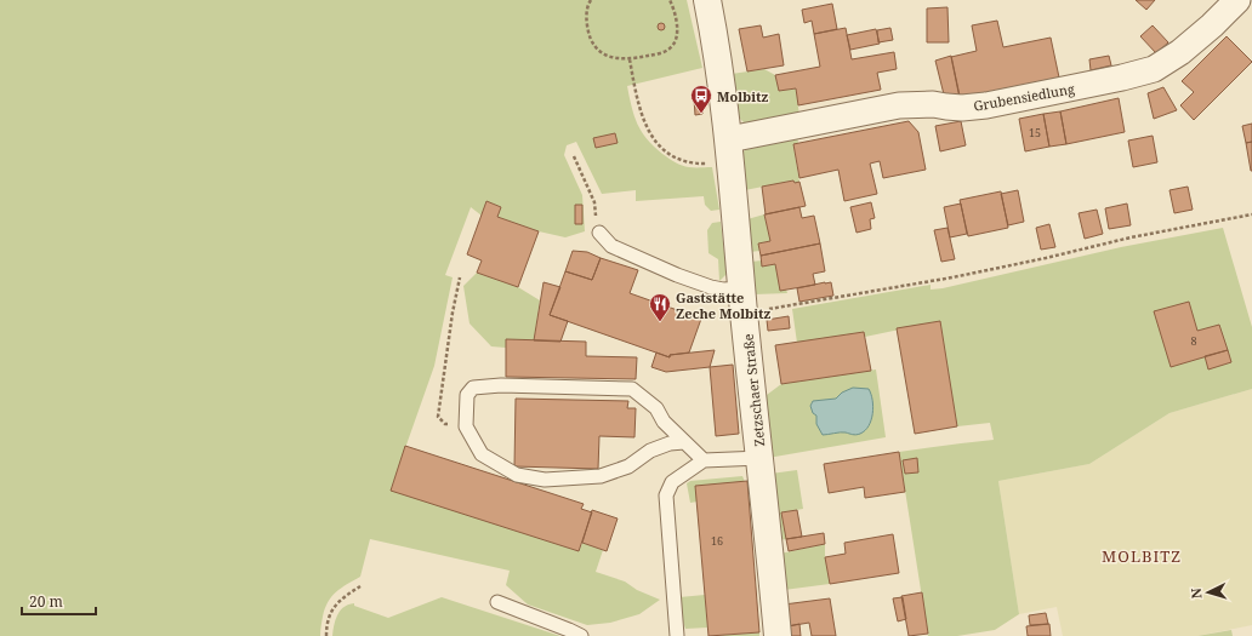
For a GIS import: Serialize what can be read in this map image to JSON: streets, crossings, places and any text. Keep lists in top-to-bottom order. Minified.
{"streets":{"street":["Grubensiedlung","Zetzschaer Straße"]},"crossings":[["Grubensiedlung","Zetzschaer Straße"]],"districts":["MOLBITZ"],"places":{"bus stop":["Molbitz"],"restaurant":["Gaststätte Zeche Molbitz"]},"house_numbers":["15","8","16"],"scale_bar":"20 m","north":"left"}
